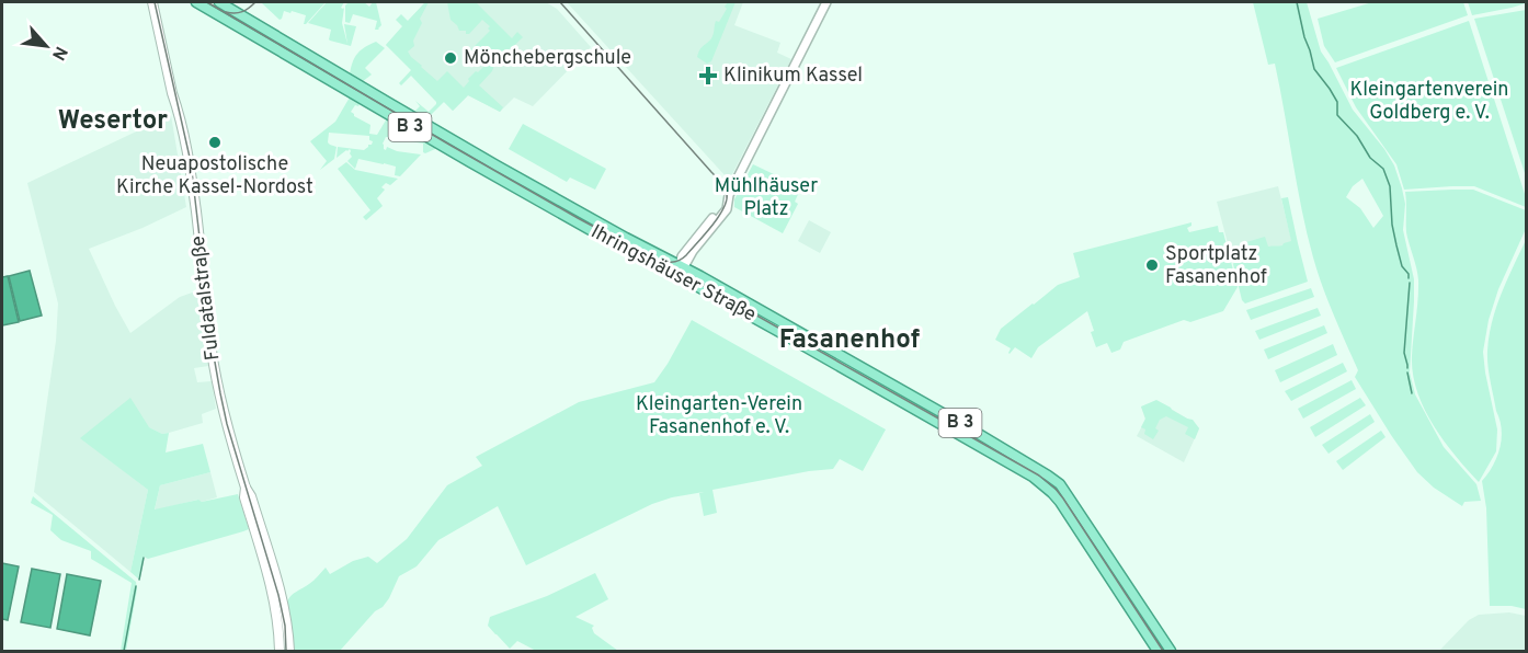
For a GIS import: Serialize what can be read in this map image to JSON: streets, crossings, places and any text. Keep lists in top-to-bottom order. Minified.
{"streets":{"main road":["B 3","Ihringshäuser Straße","Fuldatalstraße"]},"districts":["Wesertor","Fasanenhof"],"parks":["Kleingartenverein Goldberg e. V.","Mühlhäuser Platz","Kleingarten-Verein Fasanenhof e. V."],"places":{"other":["Mönchebergschule","Neuapostolische Kirche Kassel-Nordost","Sportplatz Fasanenhof"],"health":["Klinikum Kassel"]},"north":"bottom right"}
